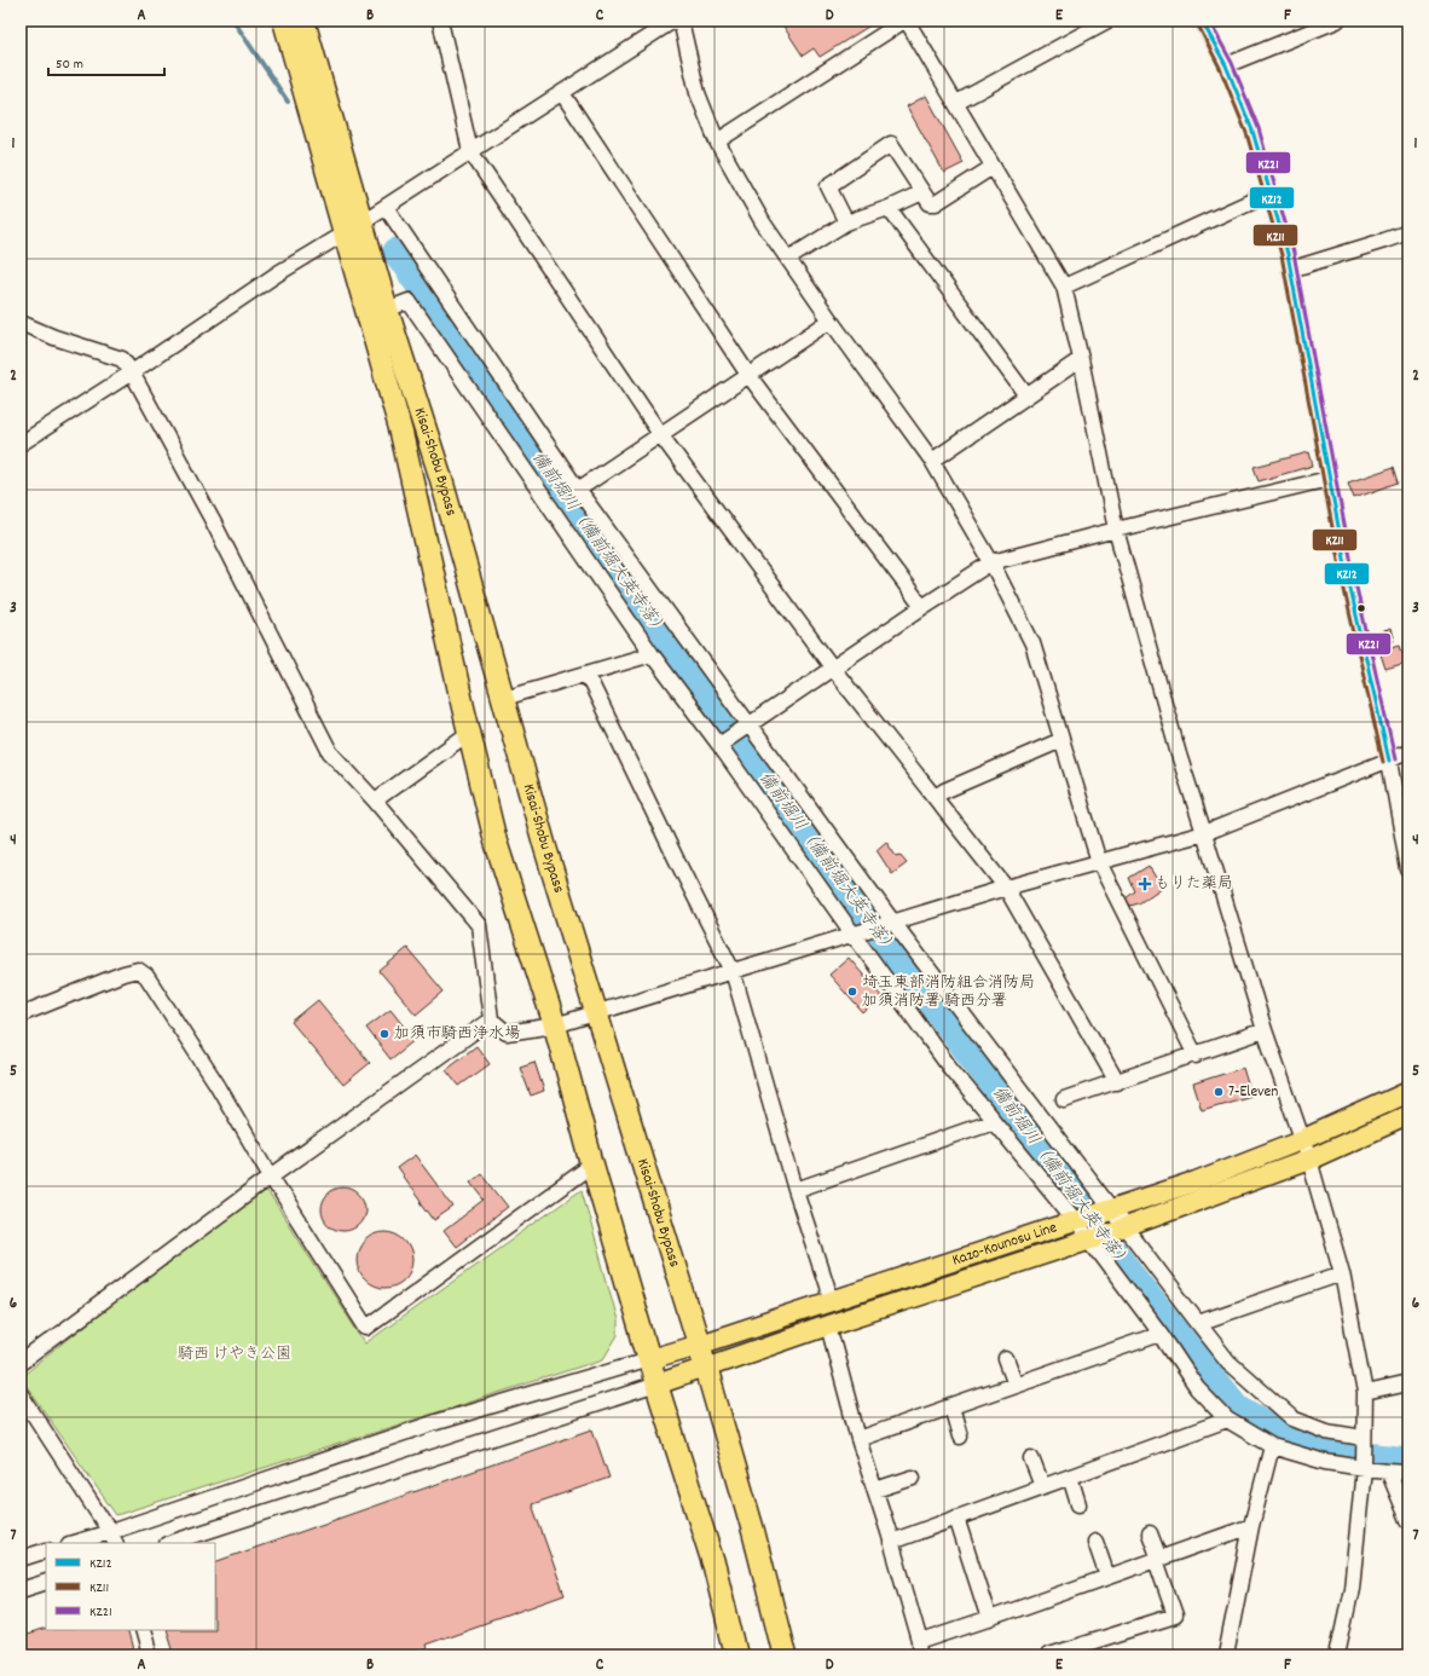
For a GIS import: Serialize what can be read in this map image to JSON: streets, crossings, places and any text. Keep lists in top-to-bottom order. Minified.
{"streets":{"highway":["Kisai-Shobu Bypass"],"main road":["Kazo-Kounosu Line"]},"crossings":[["Kisai-Shobu Bypass","Kazo-Kounosu Line"]],"water":["備前堀川（備前堀大英寺落）"],"parks":["騎西 けやき公園"],"places":{"health":["もりた薬局"],"other":["埼玉東部消防組合消防局 加須消防署 騎西分署","加須市騎西浄水場","7-Eleven"]},"lines":["transit line KZ12","transit line KZ21","transit line KZ11"],"legend":["KZ12","KZ11","KZ21"],"scale_bar":"50 m","grid":{"columns":["A","B","C","D","E","F"],"rows":["1","2","3","4","5","6","7"]}}
